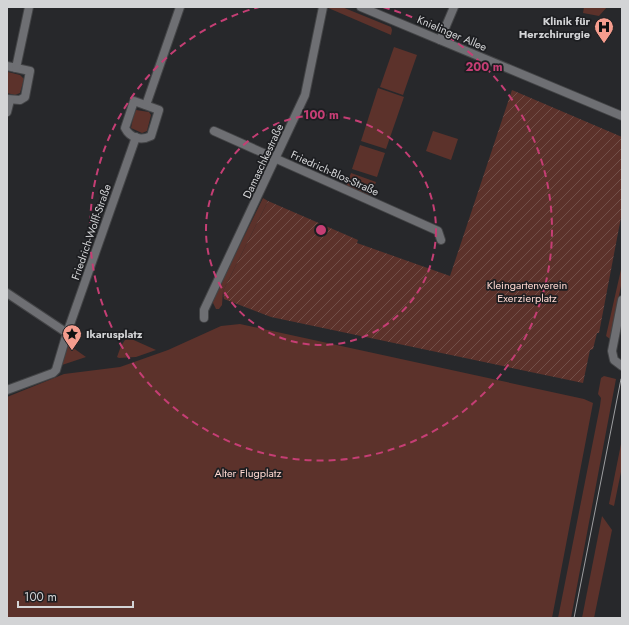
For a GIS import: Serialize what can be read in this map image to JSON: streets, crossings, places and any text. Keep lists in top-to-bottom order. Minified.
{"streets":{"street":["Knielinger Allee","Damaschkestraße","Friedrich-Blos-Straße","Friedrich-Wolff-Straße"]},"crossings":[["Damaschkestraße","Friedrich-Blos-Straße"]],"parks":["Kleingartenverein Exerzierplatz","Alter Flugplatz"],"places":{"hospital":["Klinik für Herzchirurgie"],"place":["Ikarusplatz"]},"scale_bar":"100 m","rings":["200 m","100 m"]}
